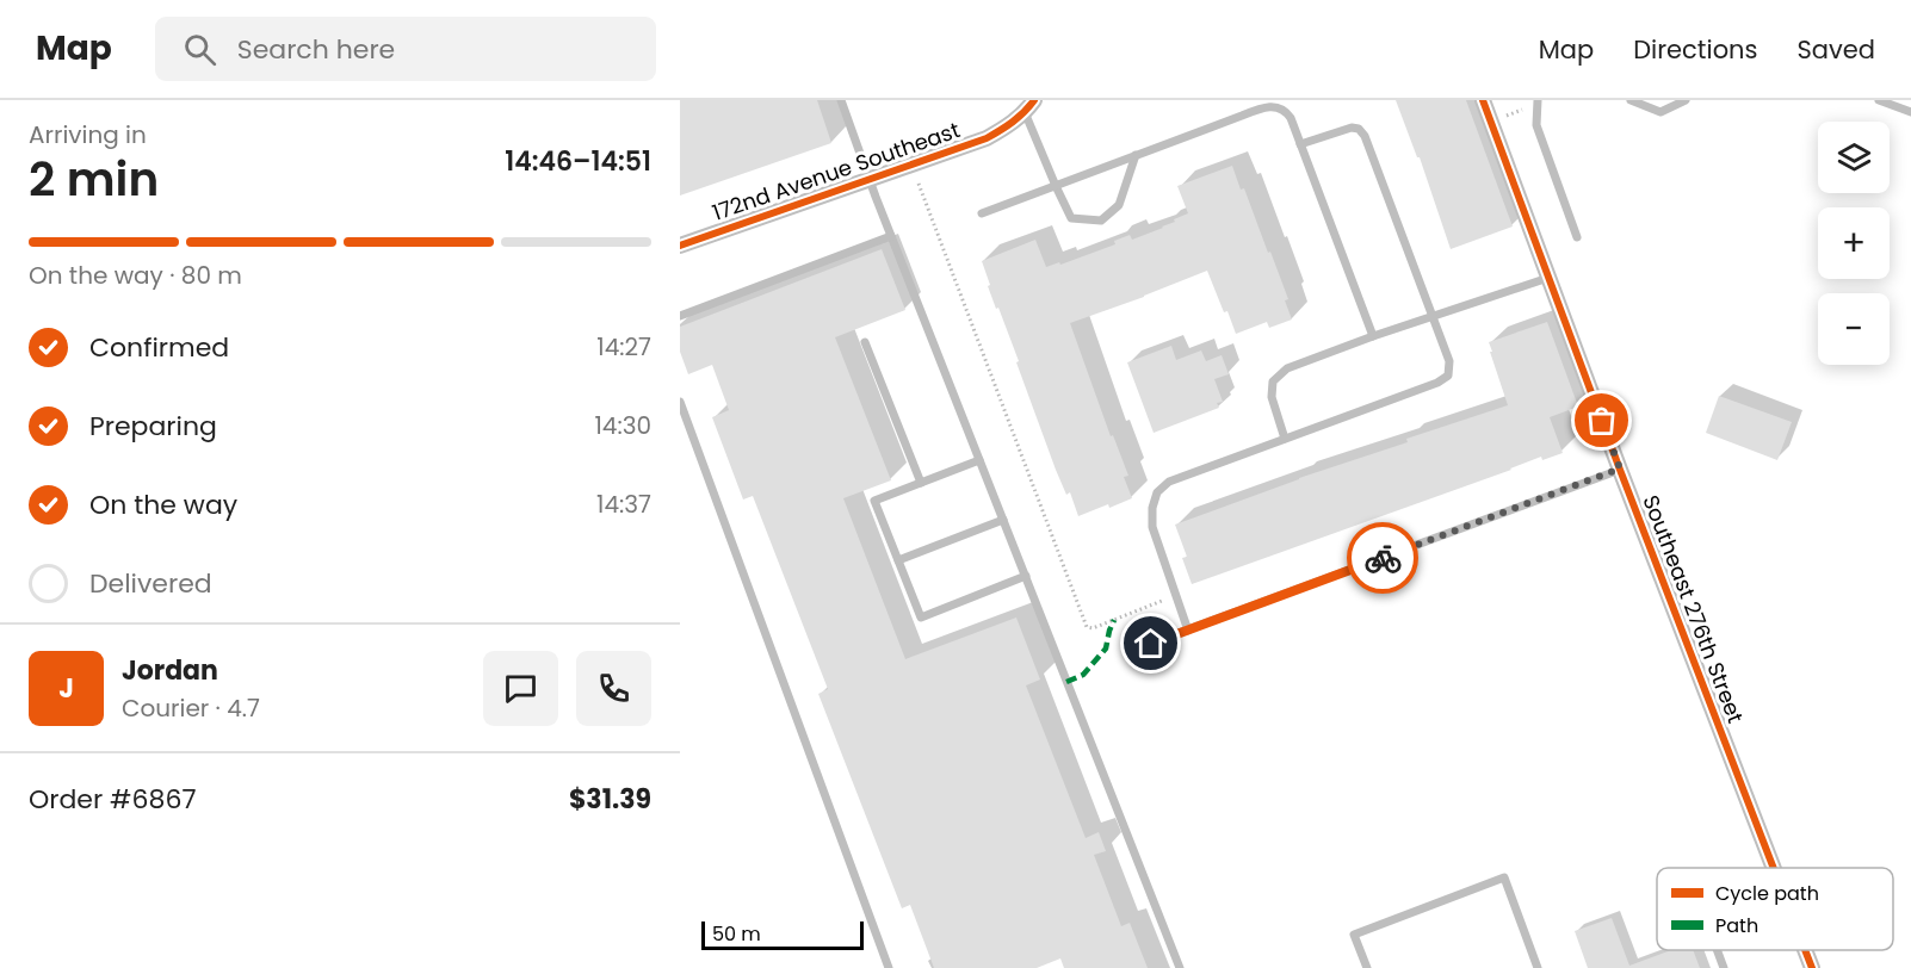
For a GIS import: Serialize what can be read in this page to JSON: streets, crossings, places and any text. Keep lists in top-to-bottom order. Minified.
{"streets":{"street":["172nd Avenue Southeast","Southeast 276th Street"]},"legend":["Cycle path","Path"],"scale_bar":"50 m","page":{"header":"Map","search":"Search here","nav":["Map","Directions","Saved"],"heading":["2 min","Arriving in","14:46–14:51"],"panel":["Jordan","Courier · 4.7","Order #6867","$31.39"],"map_buttons":["+","−"],"bar":"On the way · 80 m","list":[["Confirmed","14:27"],["Preparing","14:30"],["On the way","14:37"],"Delivered"],"round":"J","scale":"50 m"}}
